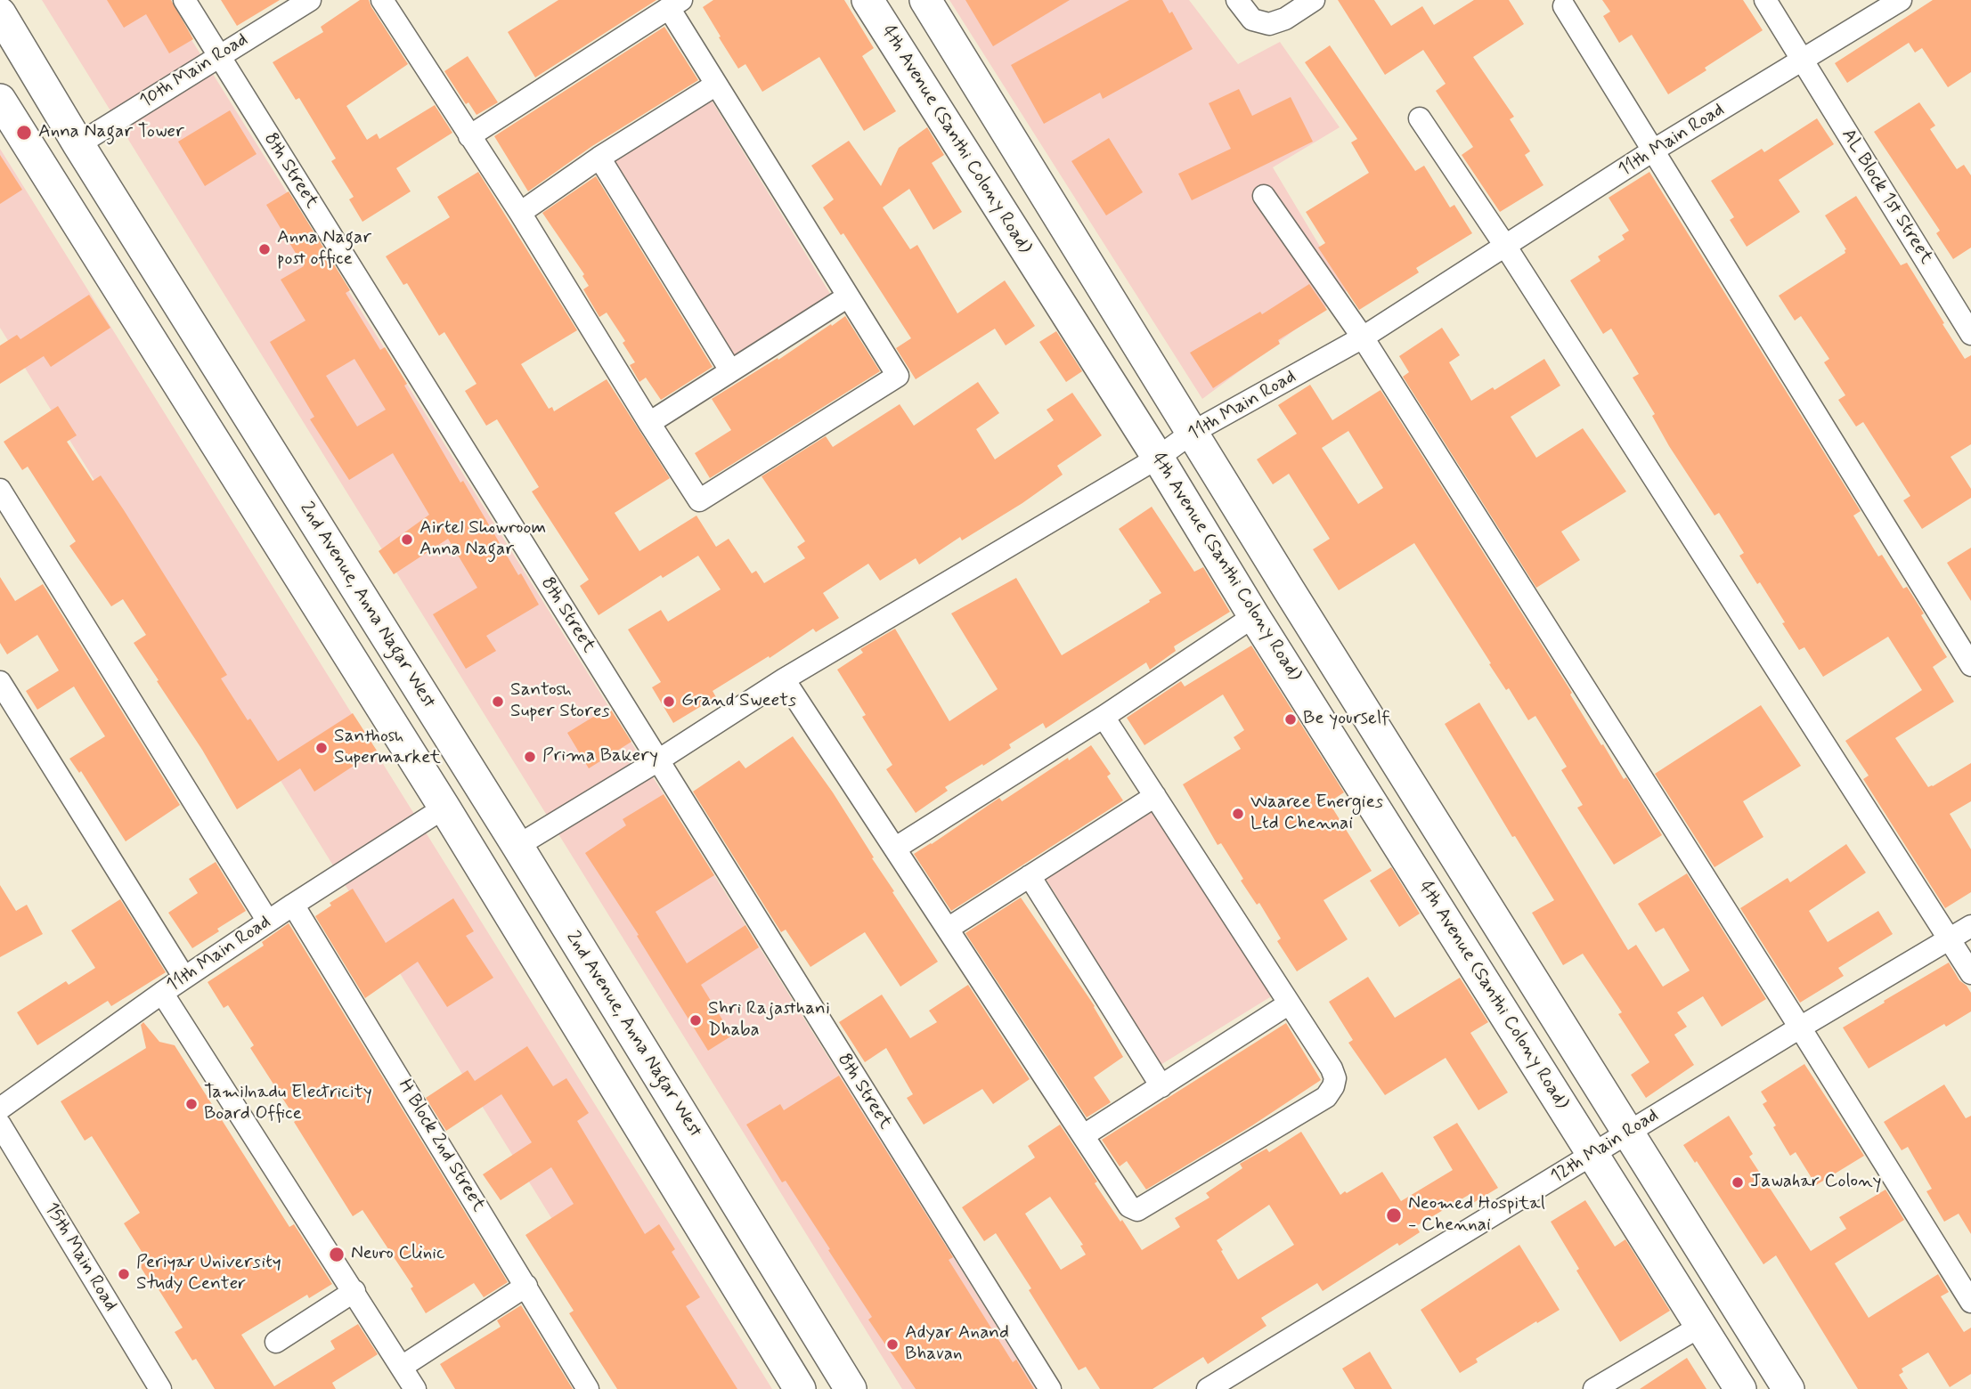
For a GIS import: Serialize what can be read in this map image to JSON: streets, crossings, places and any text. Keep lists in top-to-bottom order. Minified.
{"streets":{"street":["10th Main Road","4th Avenue (Santhi Colony Road)","11th Main Road","8th Street","AL Block 1st Street","2nd Avenue, Anna Nagar West","H Block 2nd Street","12th Main Road","15th Main Road"]},"crossings":[["10th Main Road","8th Street"],["10th Main Road","2nd Avenue, Anna Nagar West"],["4th Avenue (Santhi Colony Road)","11th Main Road"],["4th Avenue (Santhi Colony Road)","12th Main Road"],["11th Main Road","8th Street"],["11th Main Road","AL Block 1st Street"],["11th Main Road","2nd Avenue, Anna Nagar West"],["11th Main Road","H Block 2nd Street"]],"places":["Anna Nagar Tower","Anna Nagar post office","Airtel Showroom Anna Nagar","Santosh Super Stores","Grand Sweets","Be yourself","Santhosh Supermarket","Prima Bakery","Waaree Energies Ltd Chennai","Shri Rajasthani Dhaba","Tamilnadu Electricity Board Office","Jawahar Colony","Neomed Hospital - Chennai","Neuro Clinic","Periyar University Study Center","Adyar Anand Bhavan"]}
